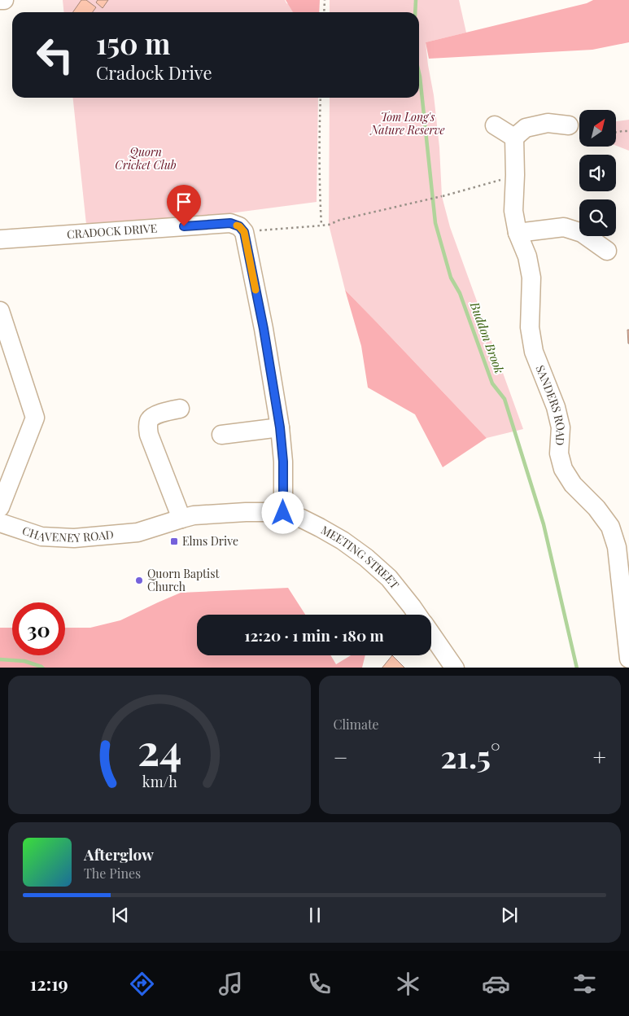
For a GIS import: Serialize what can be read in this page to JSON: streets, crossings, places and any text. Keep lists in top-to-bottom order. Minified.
{"streets":{"street":["CRADOCK DRIVE","SANDERS ROAD","CHAVENEY ROAD","MEETING STREET"]},"crossings":[["CHAVENEY ROAD","MEETING STREET"]],"water":["Buddon Brook"],"parks":["Tom Long's Nature Reserve","Quorn Cricket Club"],"places":{"transit":["Elms Drive"],"other":["Quorn Baptist Church"]},"north":"top right","page":{"turn":["150 m","Cradock Drive"],"limit":"30","trip":"12:20 · 1 min · 180 m","tile":"Climate","heat":["−","21.5°","+"],"song":["Afterglow","The Pines"],"tabs":"12:19","gauge":["24","km/h"]}}
